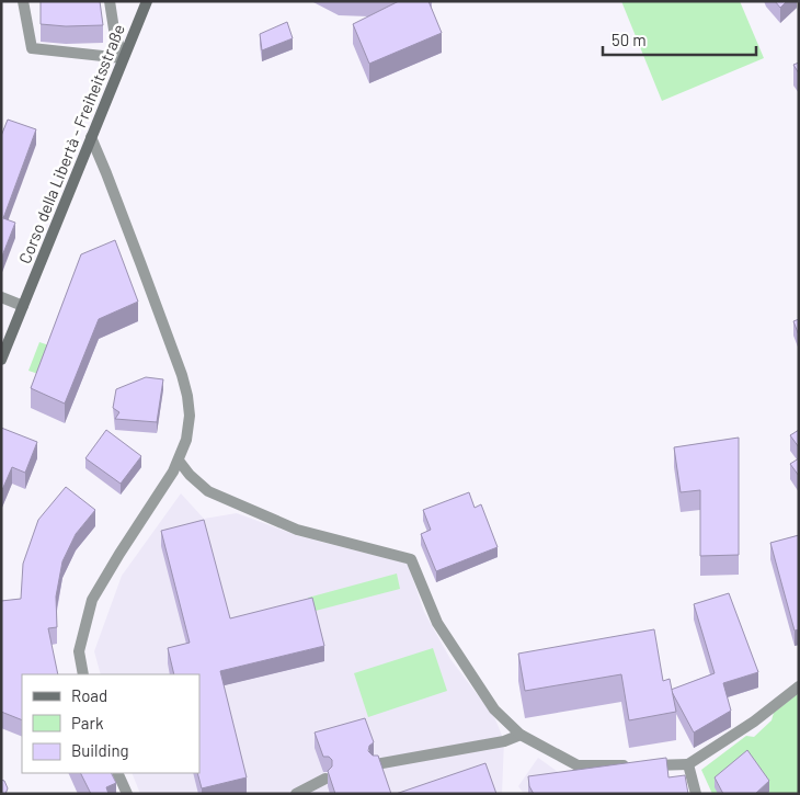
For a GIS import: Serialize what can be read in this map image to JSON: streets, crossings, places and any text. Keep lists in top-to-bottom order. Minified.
{"streets":{"main road":["Corso della Libertà - Freiheitsstraße"]},"legend":["Road","Park","Building"],"scale_bar":"50 m"}
